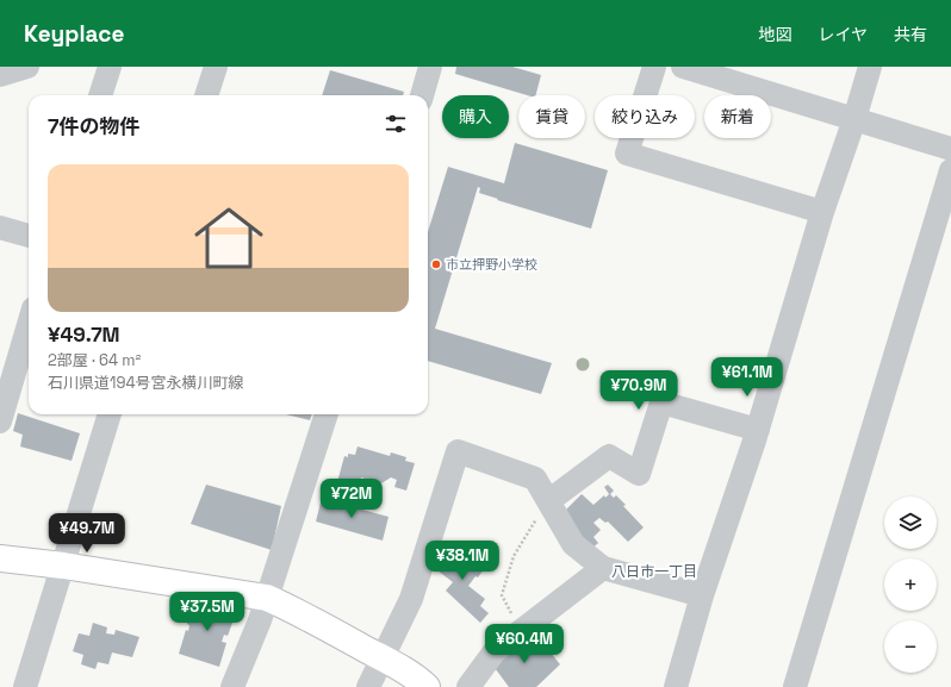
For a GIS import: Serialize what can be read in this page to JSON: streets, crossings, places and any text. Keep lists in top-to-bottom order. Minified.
{"districts":["八日市一丁目"],"places":["市立押野小学校"],"page":{"header":"Keyplace","nav":["地図","レイヤ","共有"],"chip":["購入","賃貸","絞り込み","新着"],"heading":"7件の物件","list":[{"name":"¥49.7M","note":"2部屋 · 64 m² · 石川県道194号宮永横川町線"}],"price":["¥61.1M","¥70.9M","¥72M","¥49.7M","¥38.1M","¥37.5M","¥60.4M"],"map_buttons":["+","−"]}}
